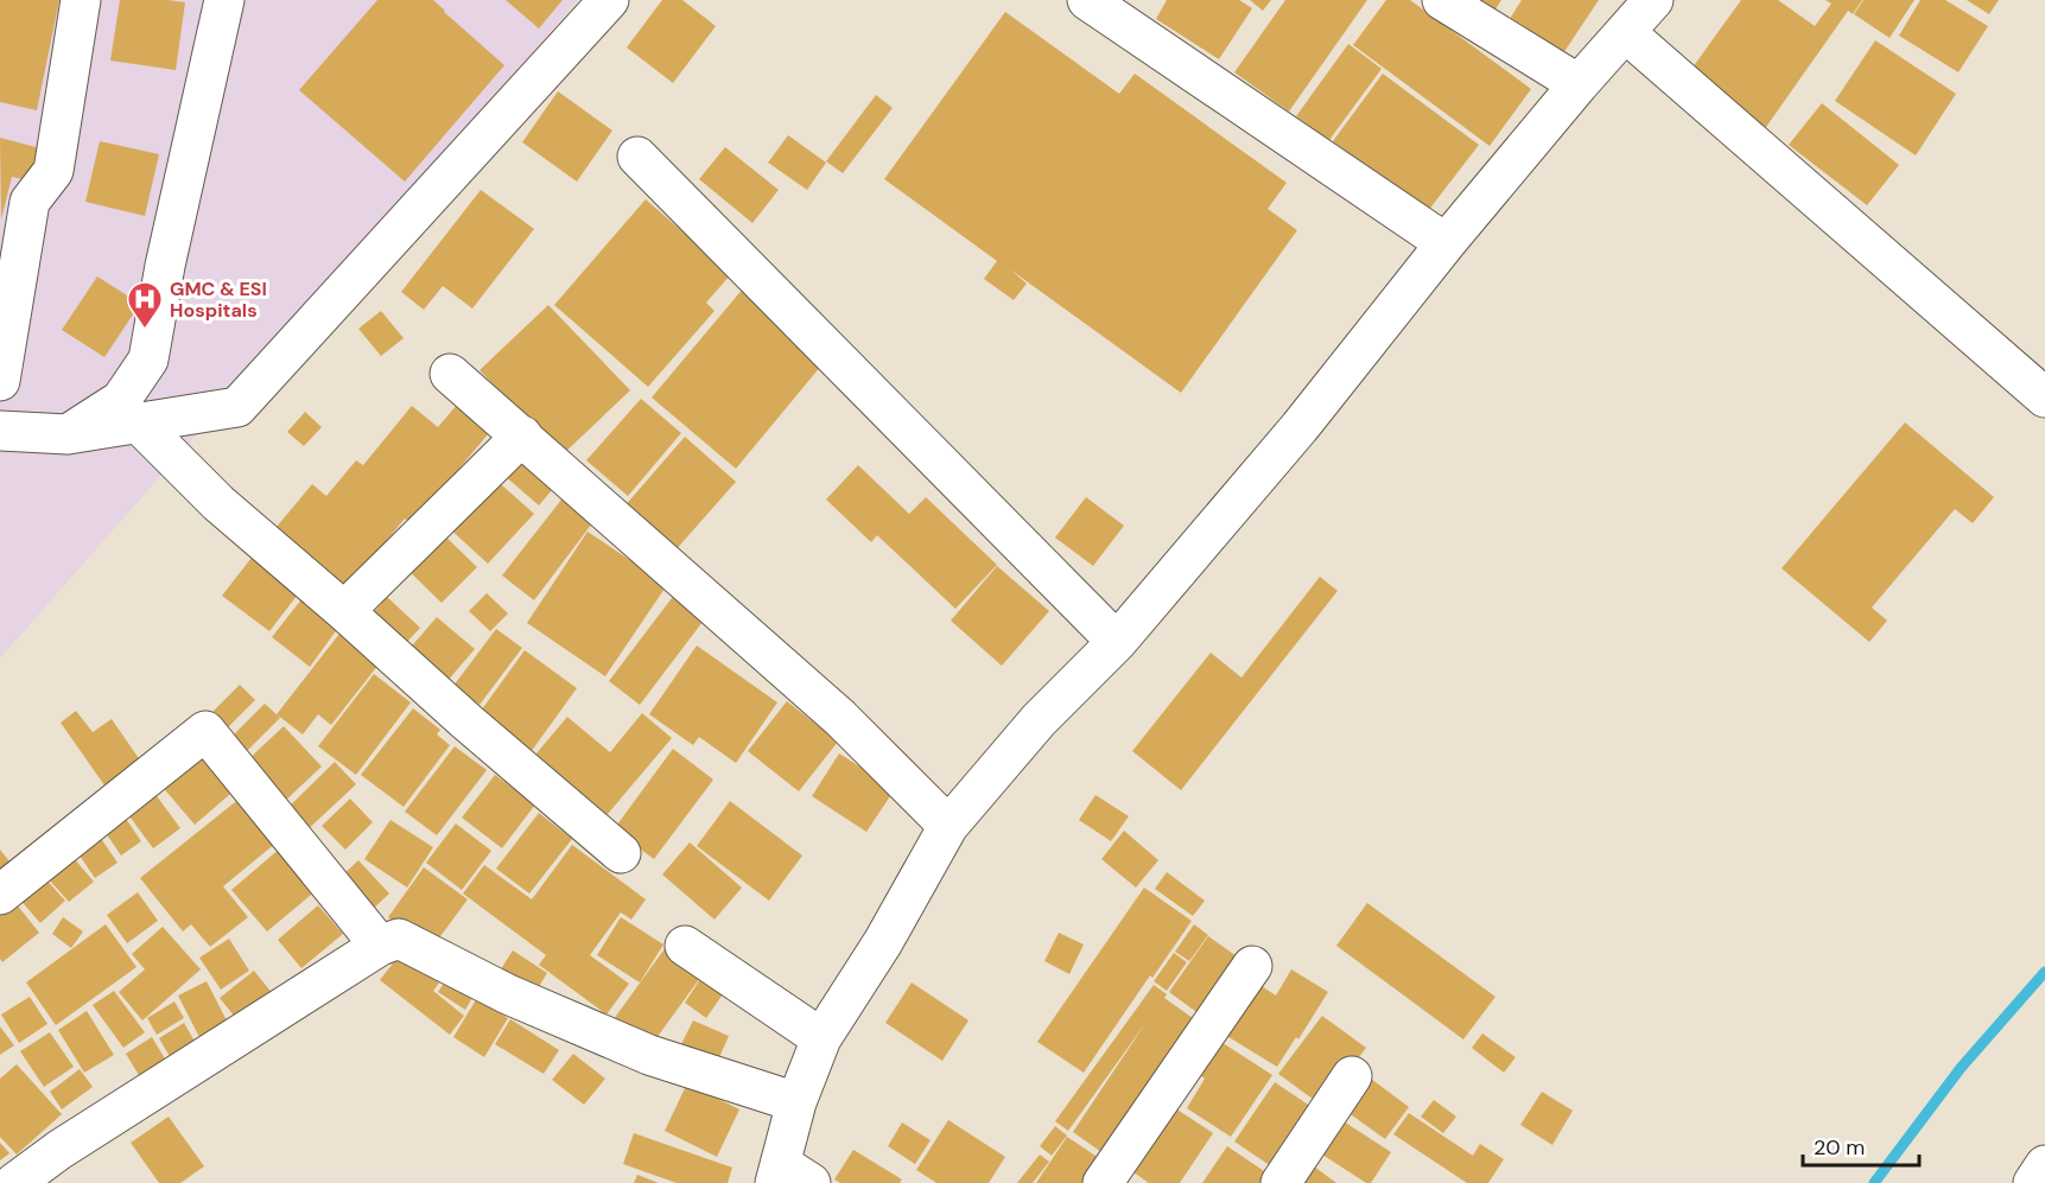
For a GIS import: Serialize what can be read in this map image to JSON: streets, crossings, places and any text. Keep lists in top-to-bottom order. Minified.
{"places":{"hospital":["GMC & ESI Hospitals"]},"scale_bar":"20 m"}
